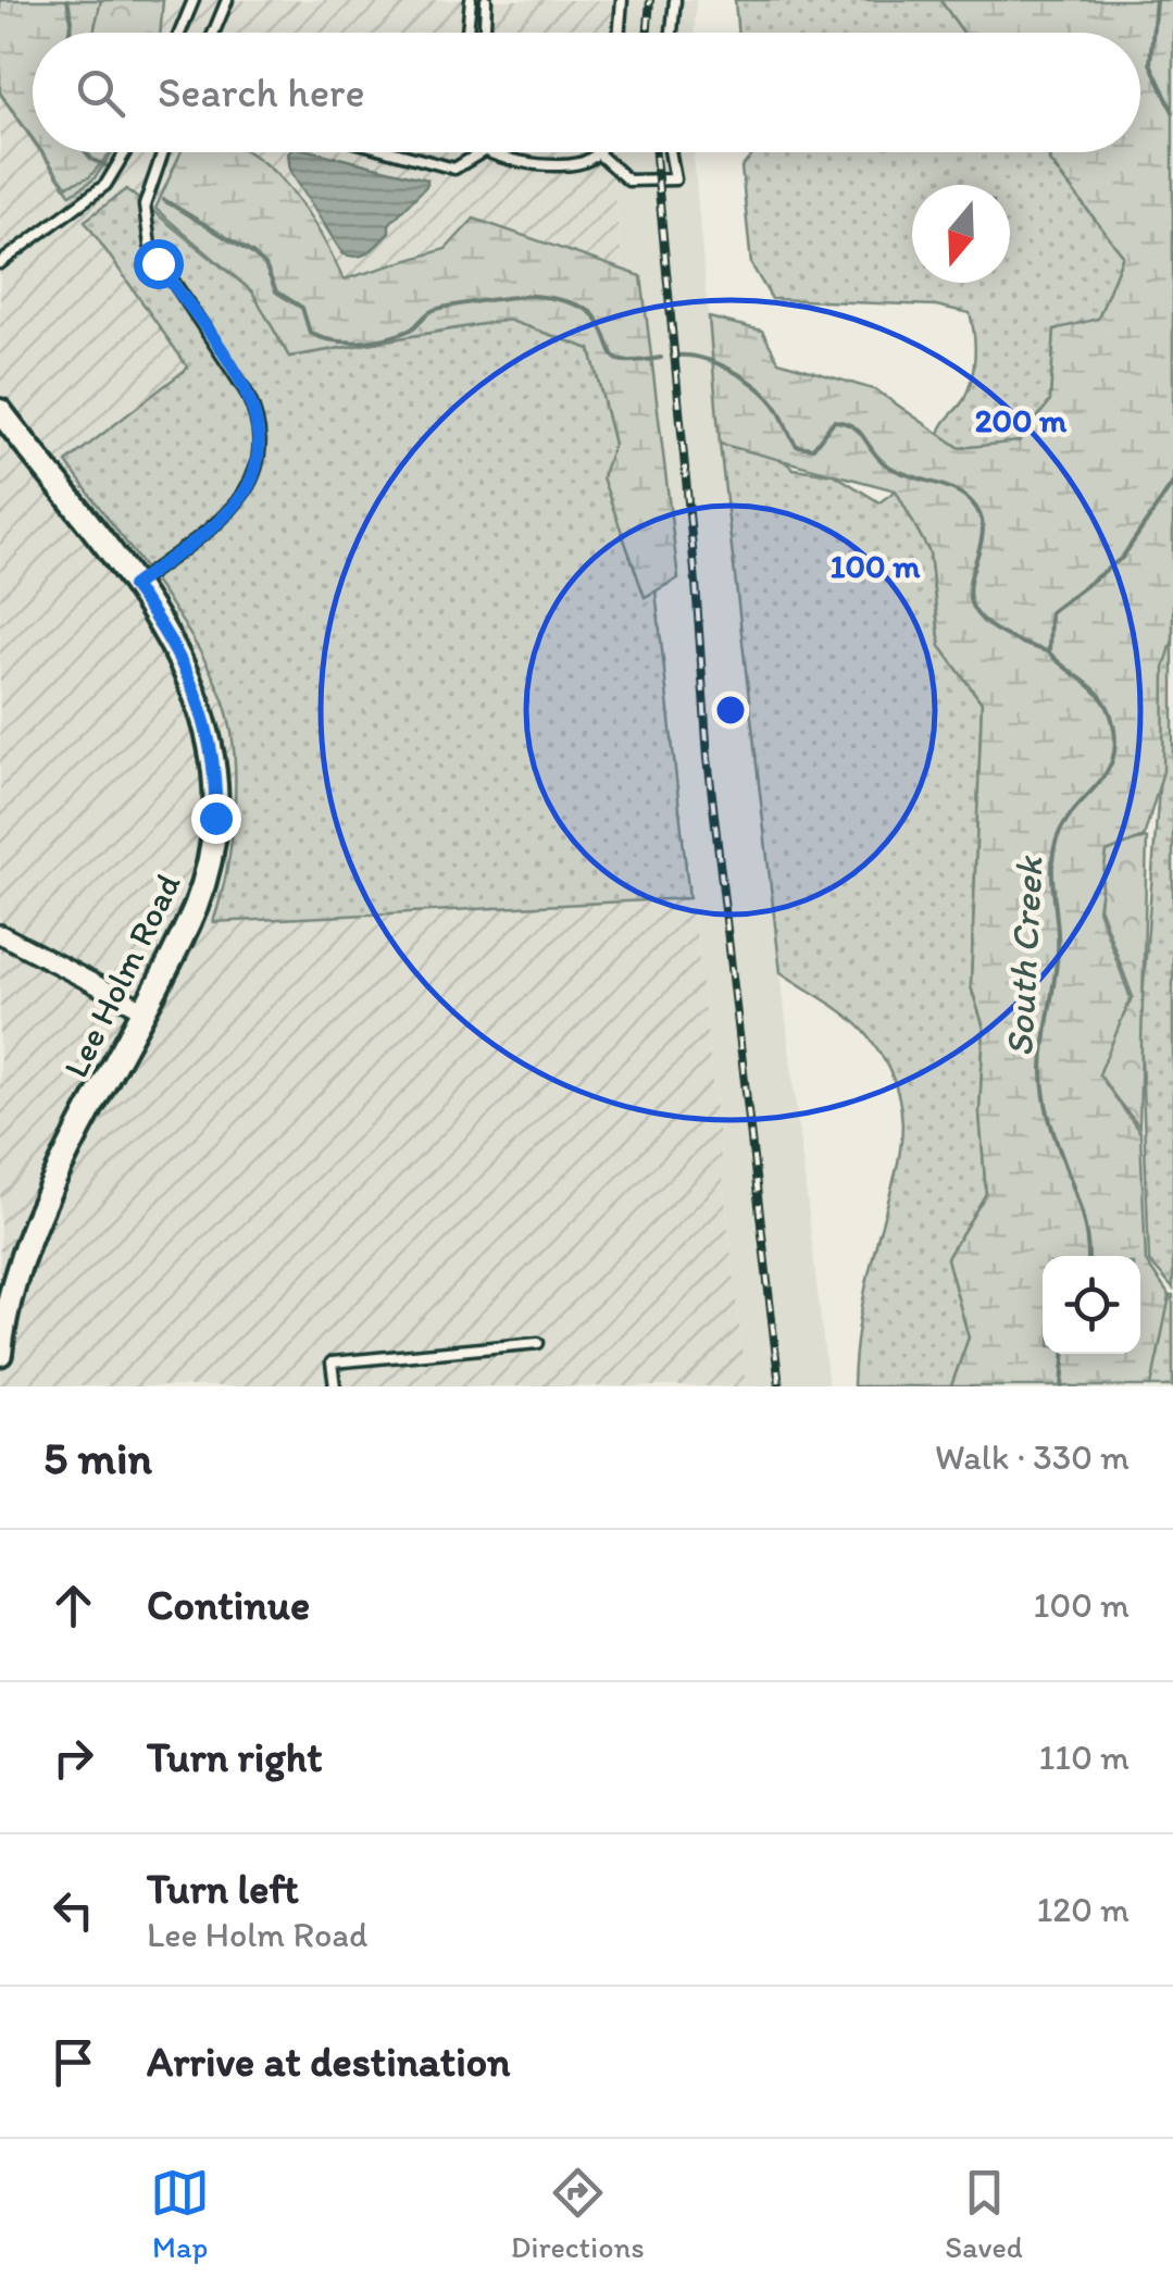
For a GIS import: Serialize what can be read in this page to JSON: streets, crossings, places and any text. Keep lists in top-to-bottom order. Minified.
{"streets":{"street":["Lee Holm Road"]},"water":["South Creek"],"north":"bottom","page":{"search":"Search here","heading":["5 min","Walk · 330 m"],"list":[["Continue","100 m"],["Turn right","110 m"],["Turn left","Lee Holm Road","120 m"],"Arrive at destination"],"nav":["Map","Directions","Saved"]},"rings":["200 m","100 m"]}
